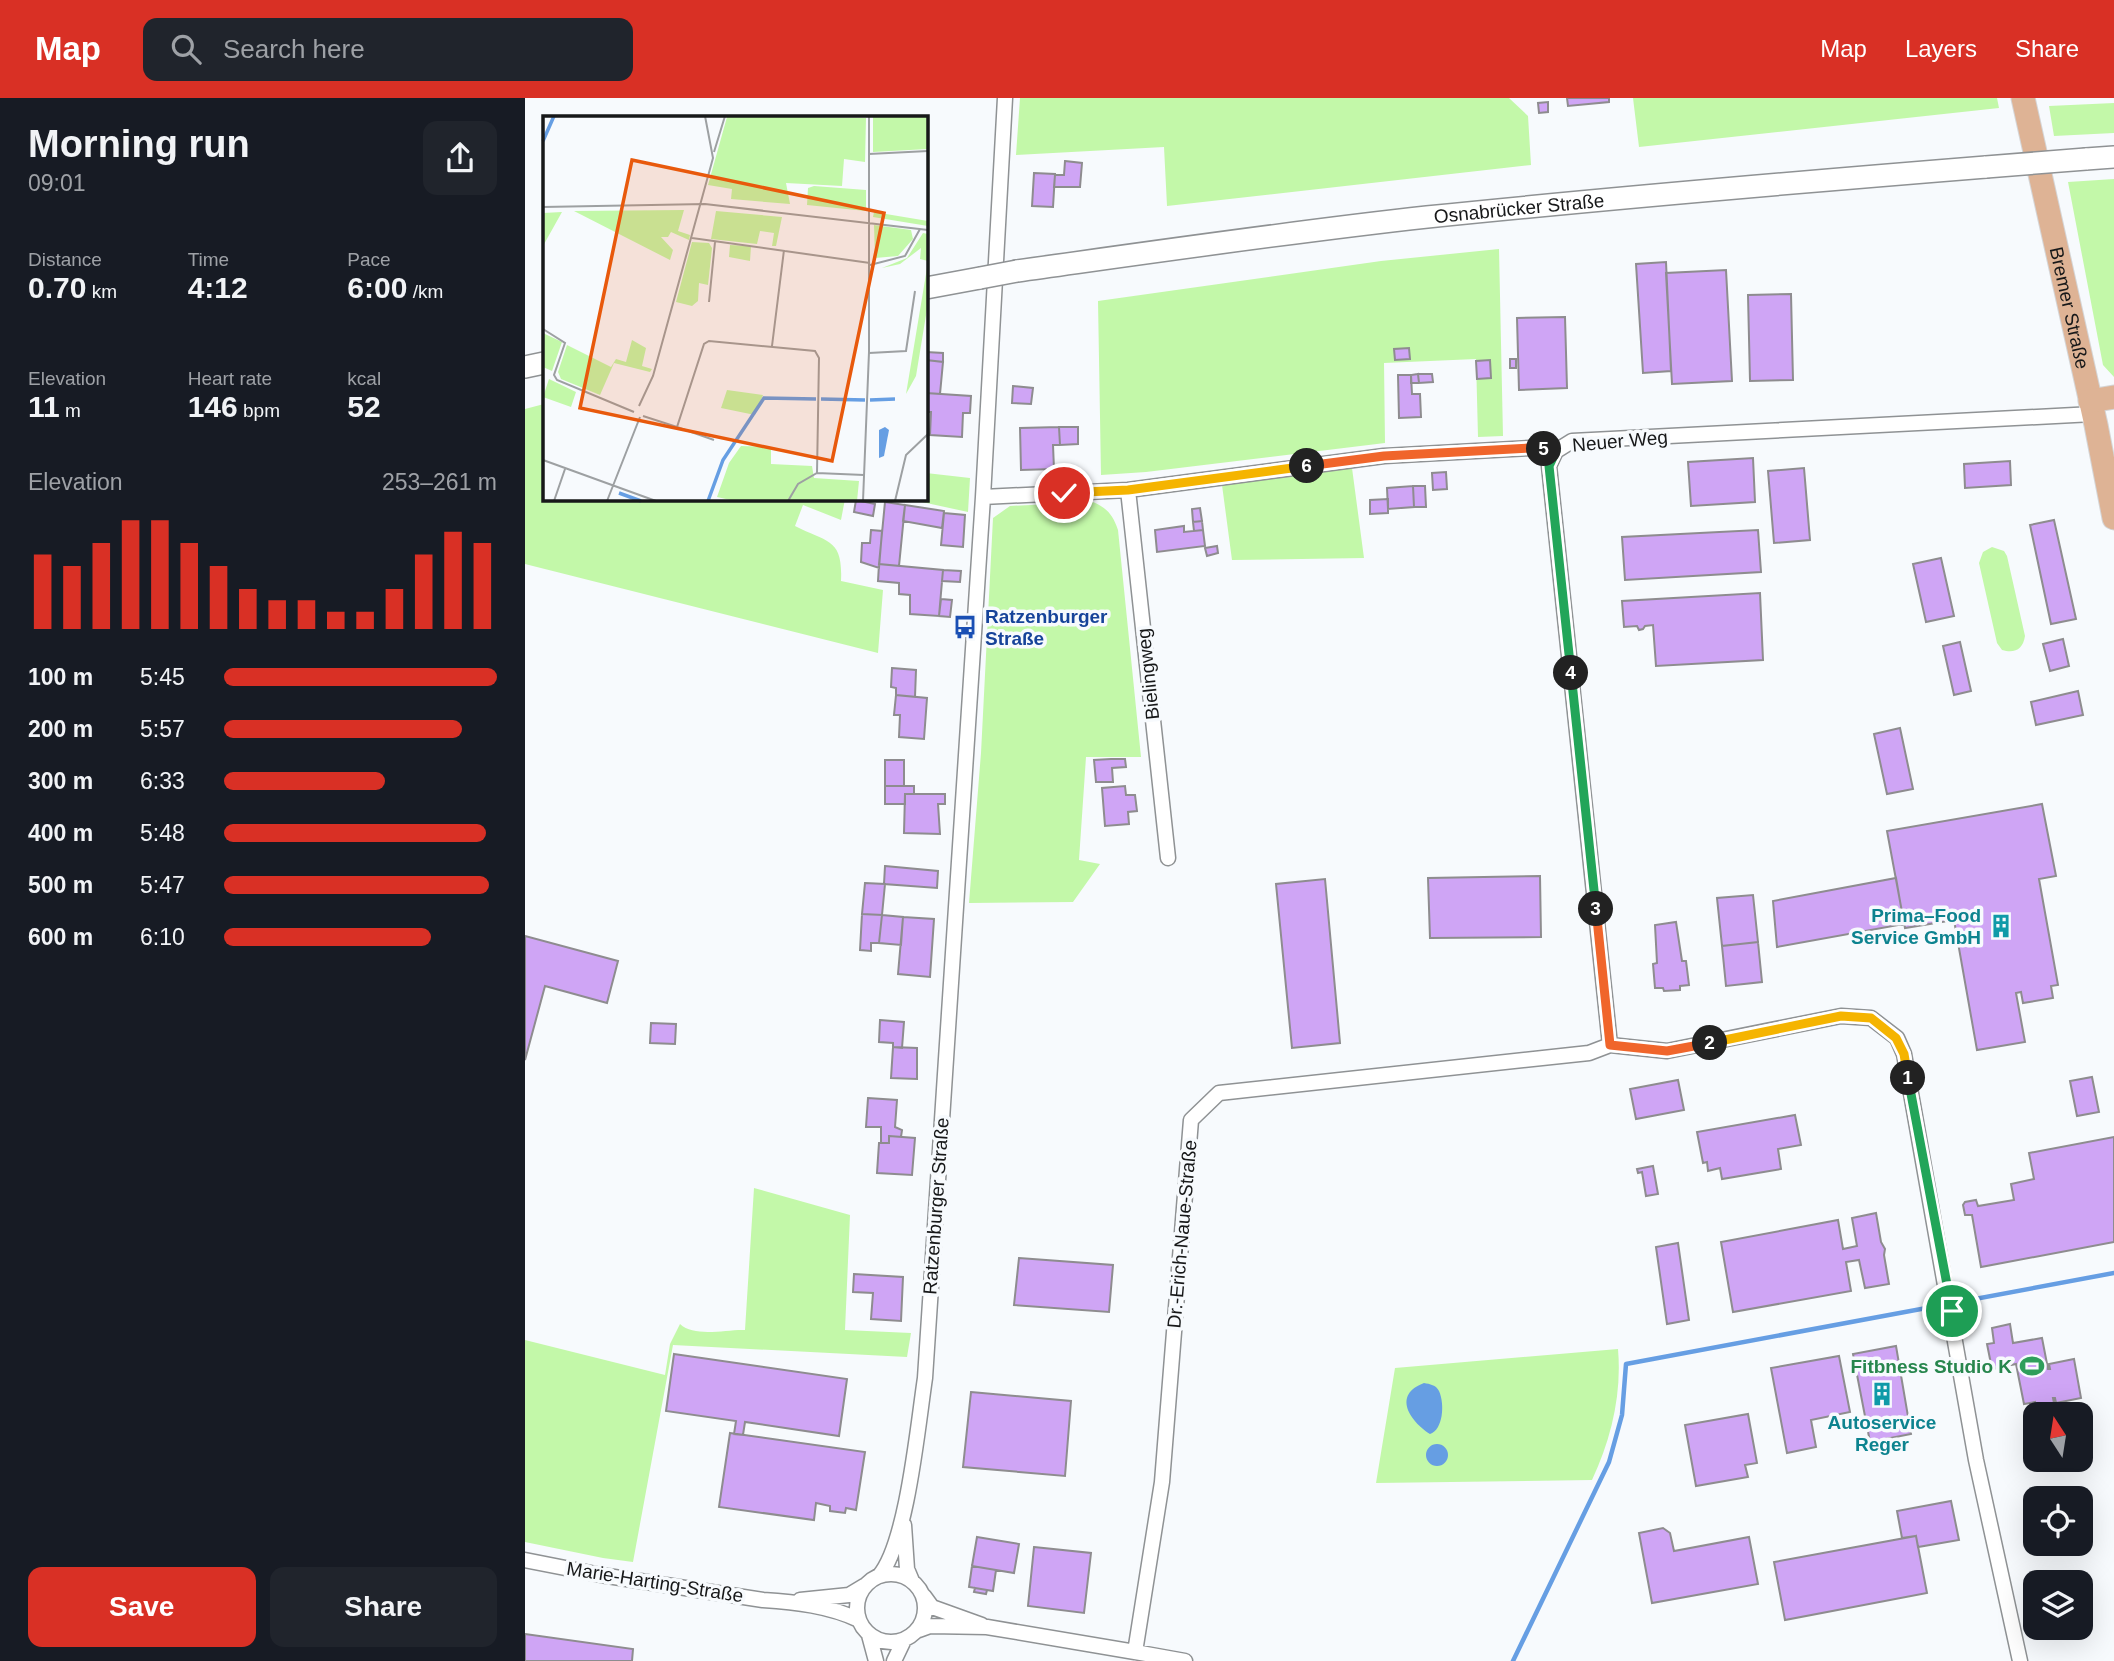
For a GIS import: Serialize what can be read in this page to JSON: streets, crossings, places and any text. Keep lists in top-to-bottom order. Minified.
{"streets":{"main road":["Osnabrücker Straße","Bremer Straße"],"street":["Neuer Weg","Bielingweg","Ratzenburger Straße","Dr.-Erich-Naue-Straße","Marie-Harting-Straße"]},"crossings":[["Bremer Straße","Neuer Weg"],["Neuer Weg","Bielingweg"],["Neuer Weg","Ratzenburger Straße"]],"places":{"bus stop":["Ratzenburger Straße"],"building":["Prima–Food Service GmbH","Autoservice Reger"],"sports":["Fitbness Studio K"]},"north":"top","page":{"header":"Map","search":"Search here","nav":["Map","Layers","Share"],"heading":["Morning run","09:01"],"stats":[["Distance","0.70 km"],["Time","4:12"],["Pace","6:00 /km"],["Elevation","11 m"],["Heart rate","146 bpm"],["kcal","52"]],"pins":["5","6","4","3","2","1"],"chart":["Elevation","253–261 m"],"list":[{"name":"100 m","note":"5:45"},{"name":"200 m","note":"5:57"},{"name":"300 m","note":"6:33"},{"name":"400 m","note":"5:48"},{"name":"500 m","note":"5:47"},{"name":"600 m","note":"6:10"}],"buttons":["Save","Share"]}}
